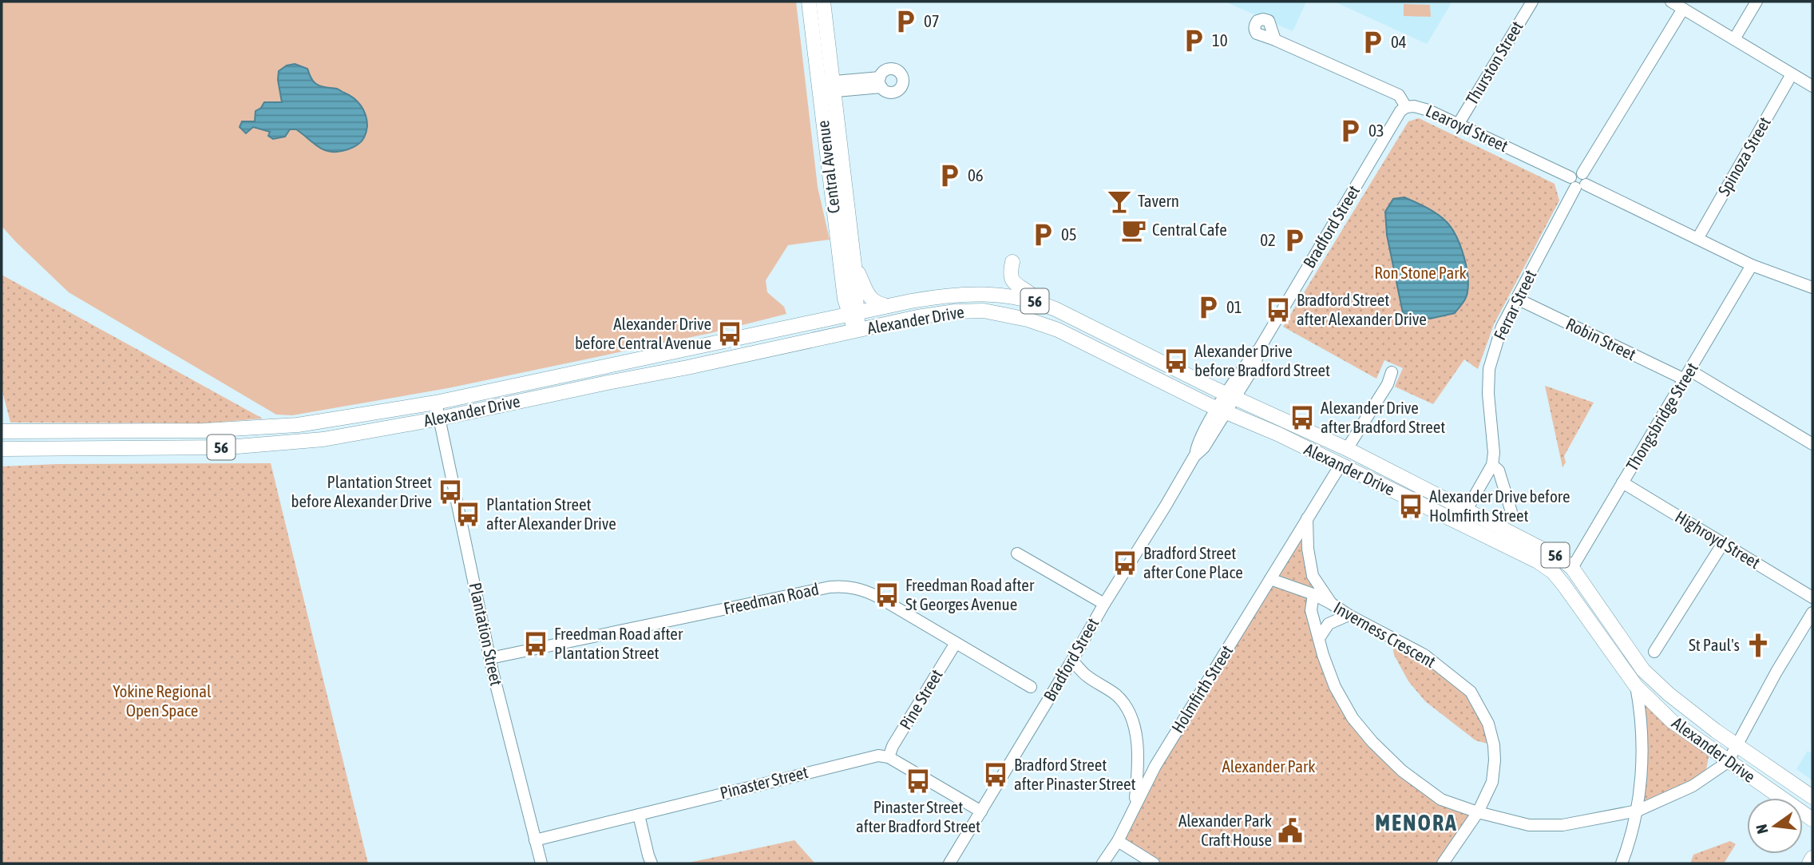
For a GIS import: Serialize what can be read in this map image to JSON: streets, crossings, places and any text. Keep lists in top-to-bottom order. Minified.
{"streets":{"main road":["Central Avenue","56","Alexander Drive"],"street":["Thurston Street","Learoyd Street","Spinoza Street","Bradford Street","Ferrar Street","Robin Street","Thongsbridge Street","Highroyd Street","Freedman Road","Plantation Street","Inverness Crescent","Holmfirth Street","Pine Street","Pinaster Street"]},"crossings":[["Thurston Street","Learoyd Street"],["Learoyd Street","Spinoza Street"],["Learoyd Street","Bradford Street"],["Learoyd Street","Ferrar Street"],["Learoyd Street","Thongsbridge Street"],["Central Avenue","Alexander Drive"],["Bradford Street","Alexander Drive"],["Ferrar Street","Alexander Drive"],["Ferrar Street","Robin Street"],["Alexander Drive","Thongsbridge Street"],["Alexander Drive","Plantation Street"],["Alexander Drive","Holmfirth Street"],["Robin Street","Thongsbridge Street"],["Thongsbridge Street","Highroyd Street"],["Freedman Road","Plantation Street"],["Freedman Road","Pine Street"],["Plantation Street","Pinaster Street"],["Inverness Crescent","Holmfirth Street"],["Pine Street","Pinaster Street"]],"districts":["MENORA"],"parks":["Ron Stone Park","Yokine Regional Open Space","Alexander Park"],"places":{"parking":["07","10","04","03","06","05","02","01"],"bar":["Tavern"],"cafe":["Central Cafe"],"bus stop":["Bradford Street after Alexander Drive","Alexander Drive before Central Avenue","Alexander Drive before Bradford Street","Alexander Drive after Bradford Street","Plantation Street before Alexander Drive","Alexander Drive before Holmfirth Street","Plantation Street after Alexander Drive","Bradford Street after Cone Place","Freedman Road after St Georges Avenue","Freedman Road after Plantation Street","Bradford Street after Pinaster Street","Pinaster Street after Bradford Street"],"church":["St Paul's"],"public building":["Alexander Park Craft House"]},"north":"left"}
